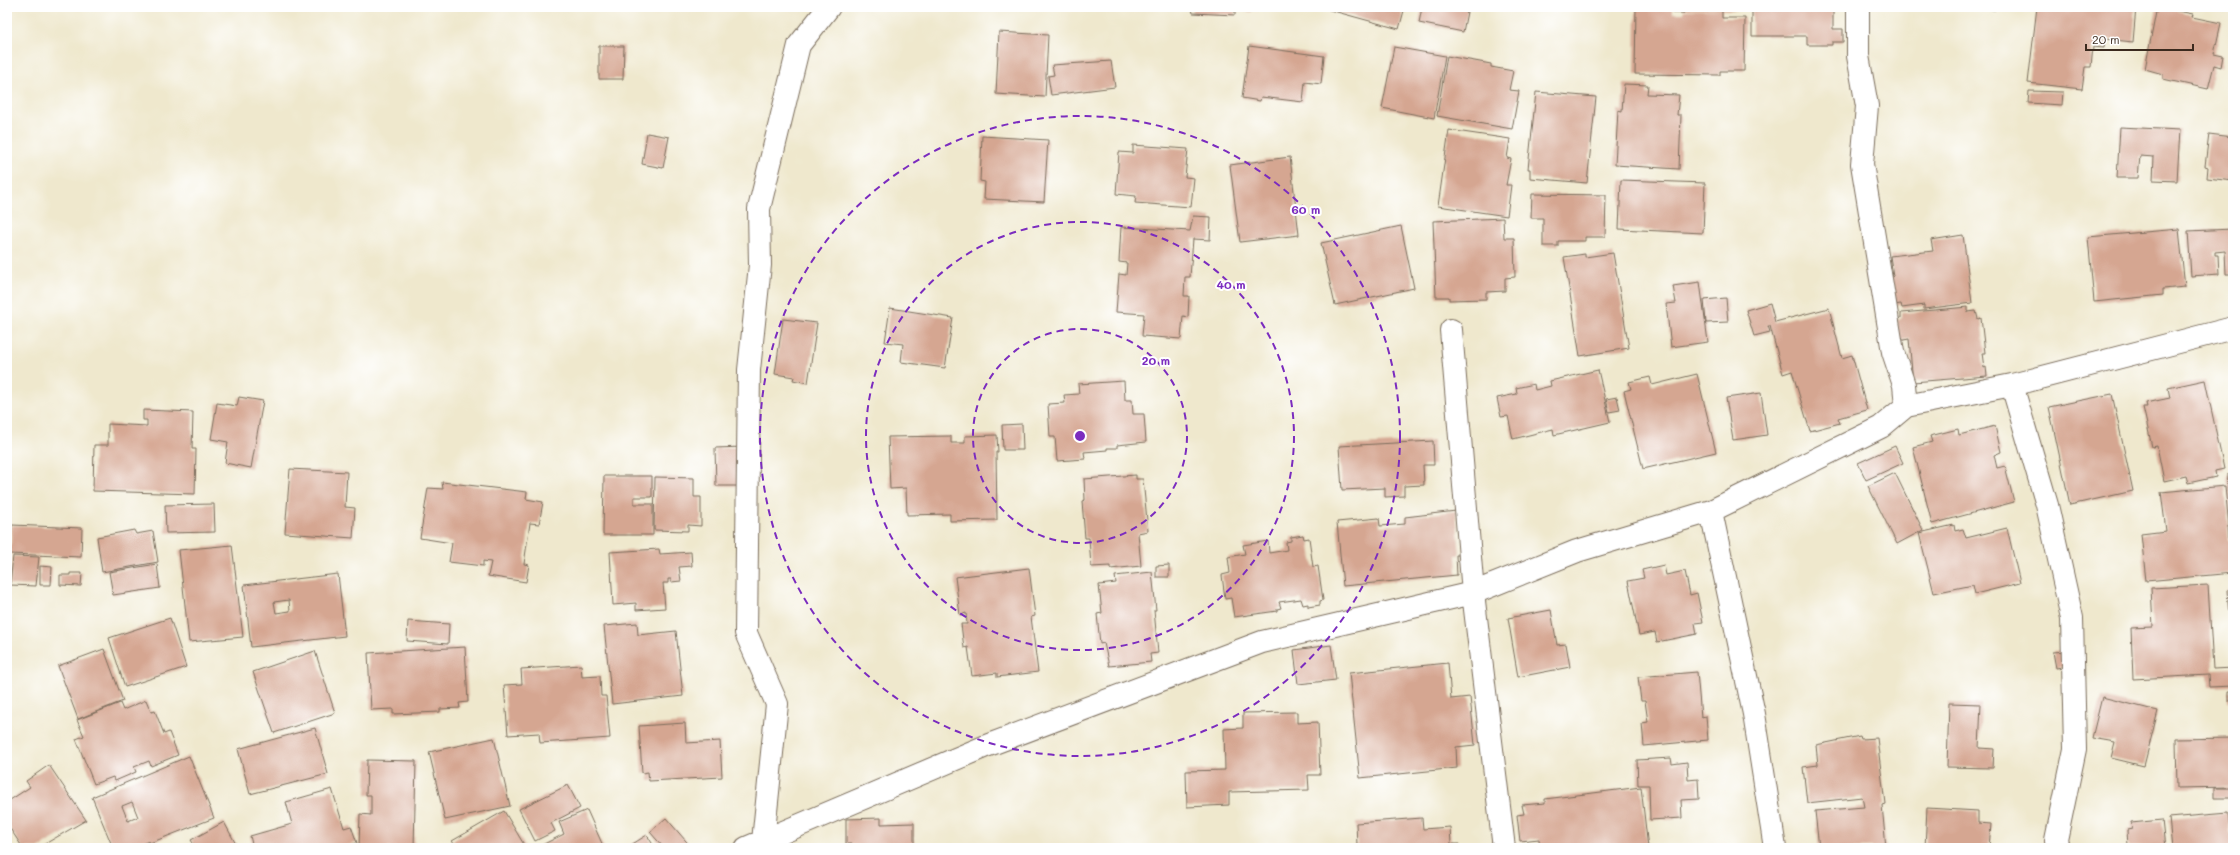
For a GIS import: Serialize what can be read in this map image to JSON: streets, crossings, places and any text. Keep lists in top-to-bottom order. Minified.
{"scale_bar":"20 m","rings":["60 m","40 m","20 m"]}
